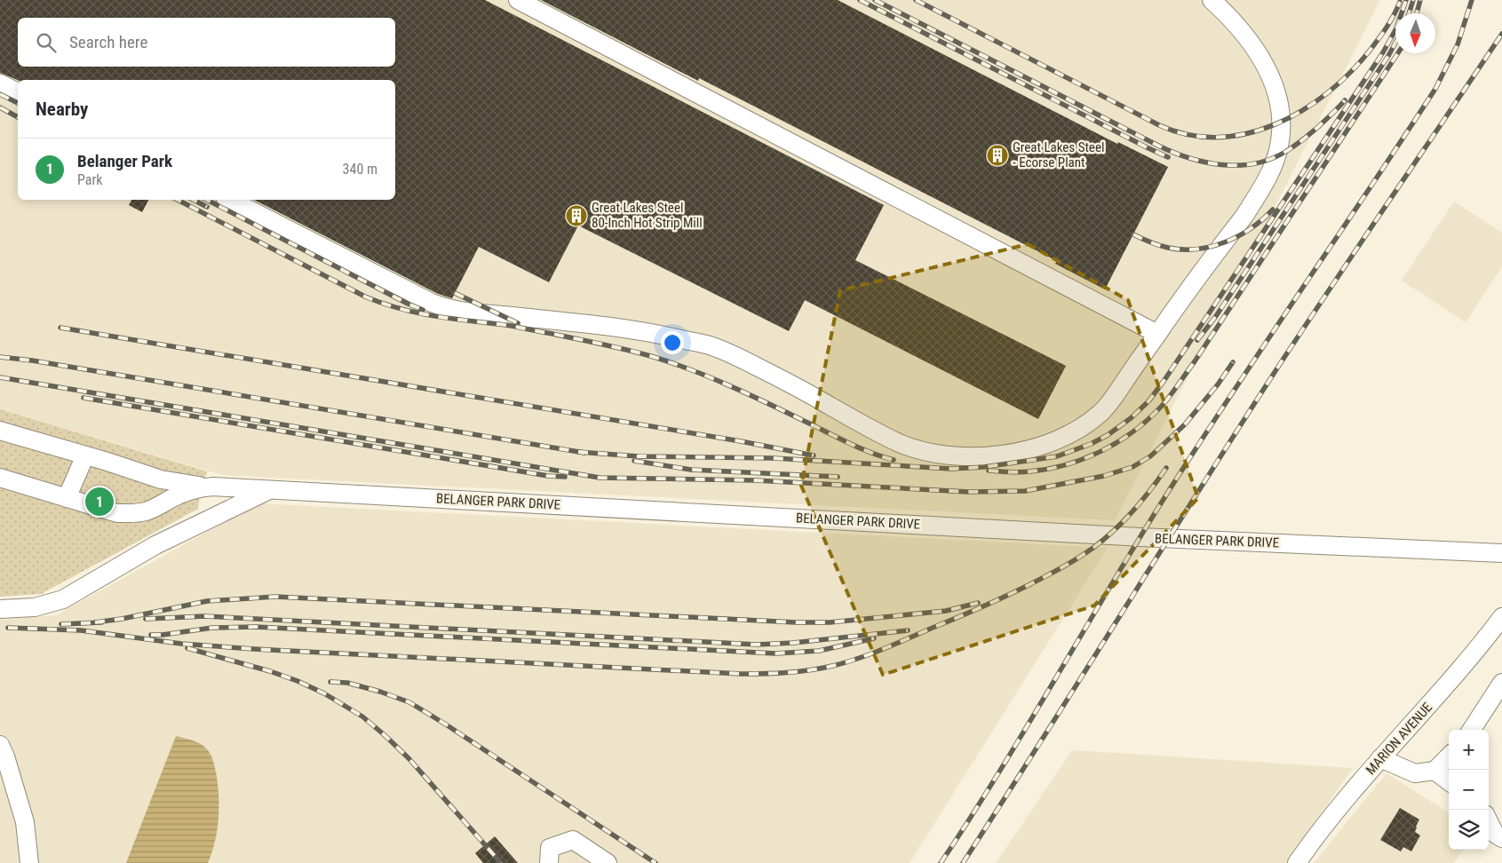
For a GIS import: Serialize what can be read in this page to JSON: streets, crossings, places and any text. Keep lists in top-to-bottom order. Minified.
{"streets":{"street":["BELANGER PARK DRIVE","MARION AVENUE"]},"places":{"building":["Great Lakes Steel - Ecorse Plant","Great Lakes Steel 80-Inch Hot Strip Mill"]},"north":"bottom","page":{"search":"Search here","heading":"Nearby","list":[{"mark":"1","name":"Belanger Park","note":"Park","value":"340 m"}],"pins":"1","map_buttons":["+","−"]}}
